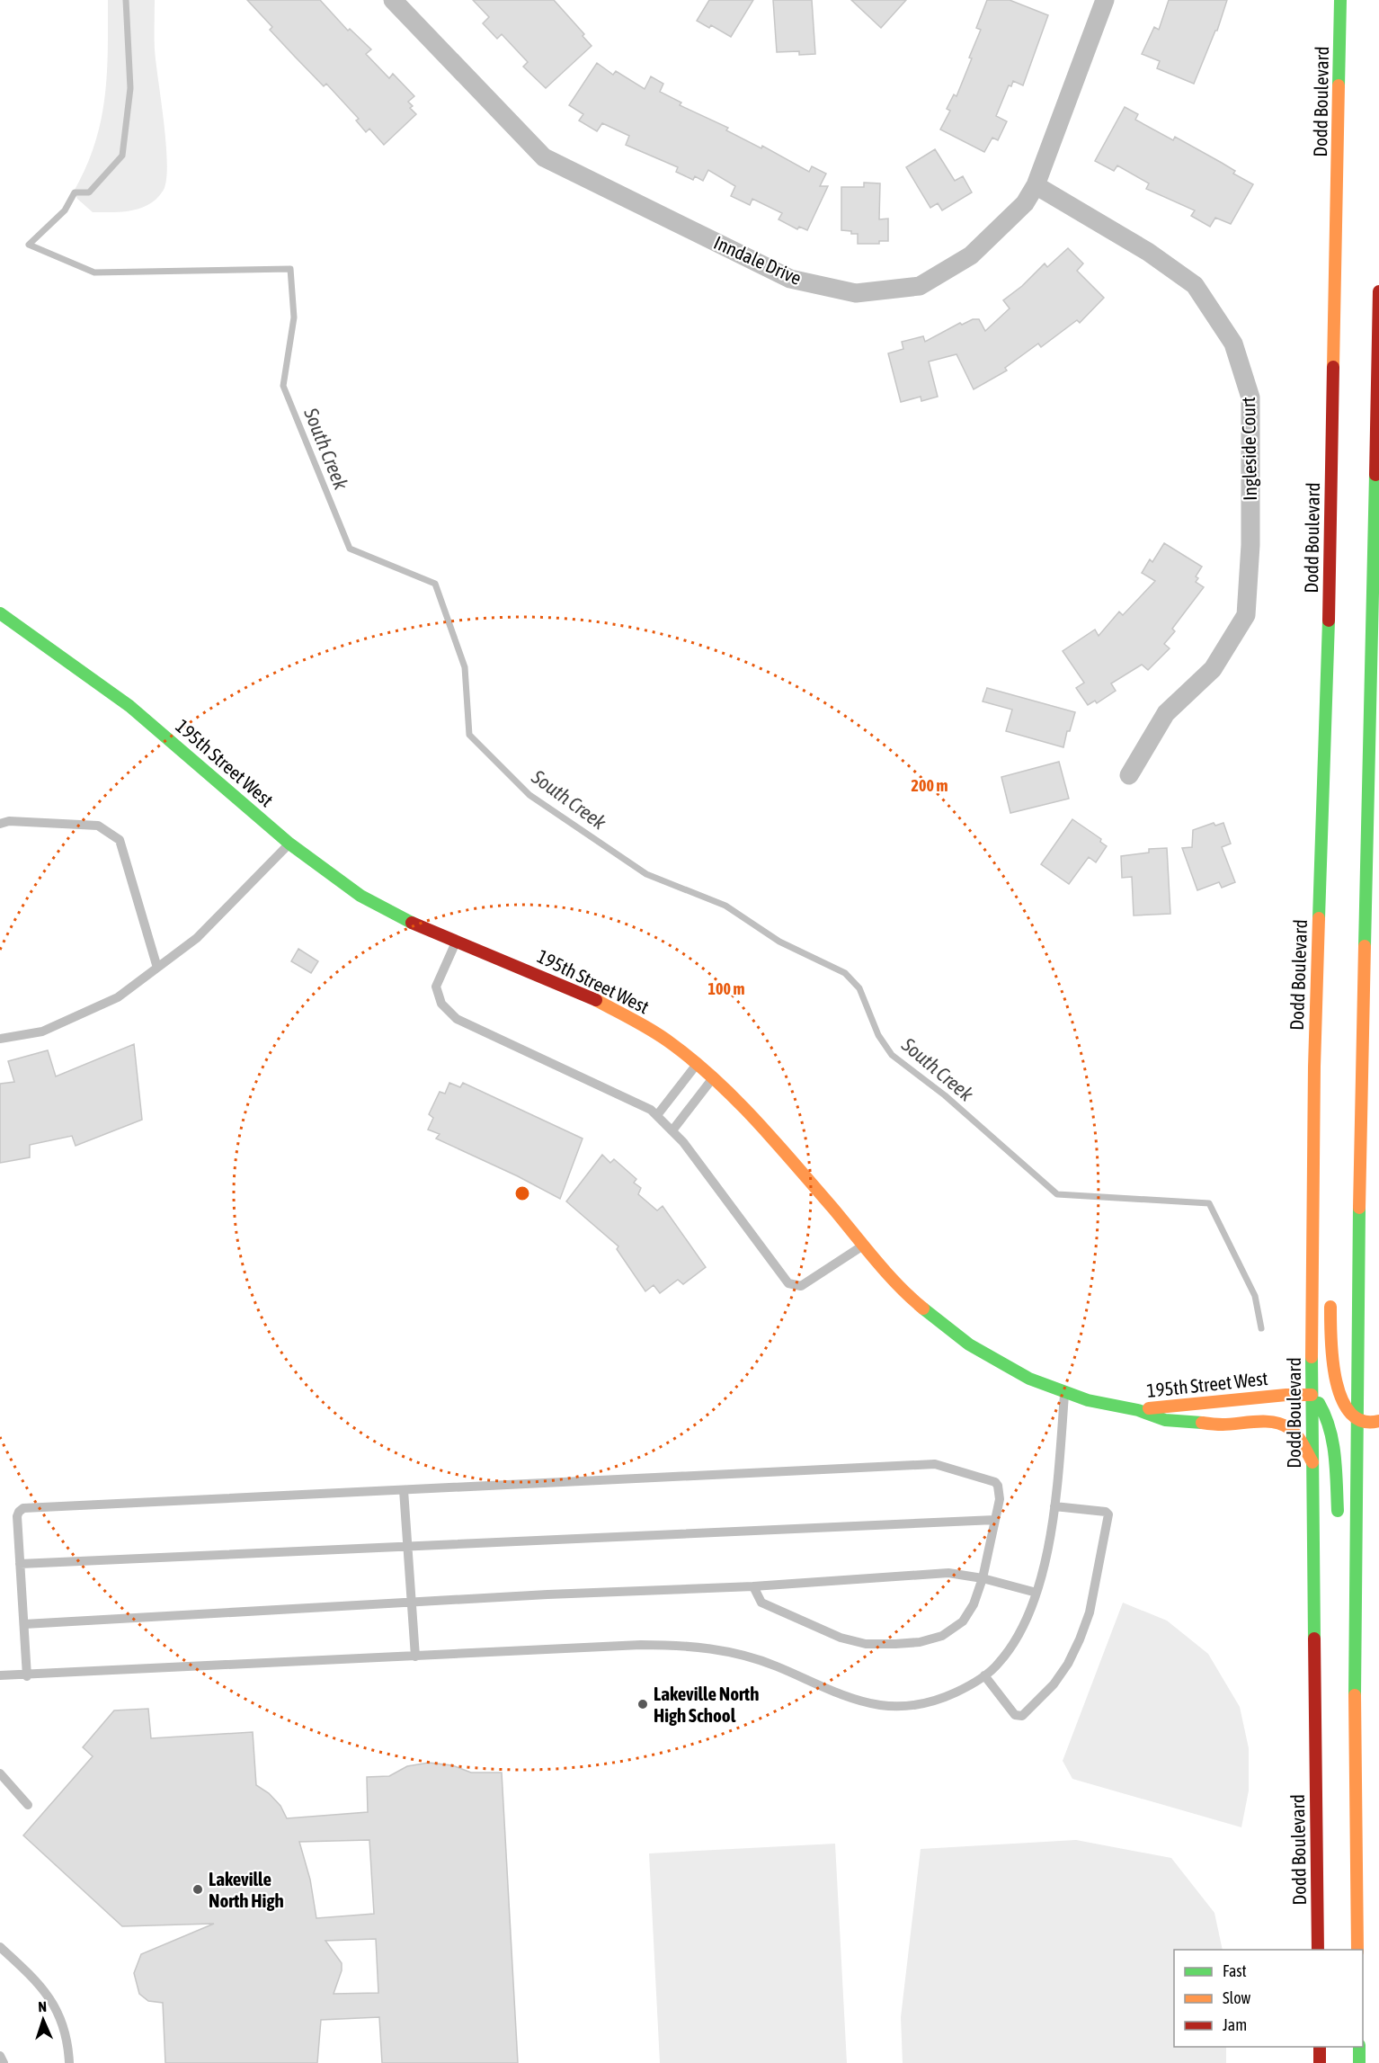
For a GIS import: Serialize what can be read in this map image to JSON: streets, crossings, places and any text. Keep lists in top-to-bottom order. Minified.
{"streets":{"main road":["Dodd Boulevard","195th Street West"],"street":["Inndale Drive","Ingleside Court"]},"crossings":[["Dodd Boulevard","195th Street West"],["Inndale Drive","Ingleside Court"]],"water":["South Creek"],"places":["Lakeville North High School","Lakeville North High"],"legend":["Fast","Slow","Jam"],"north":"top","rings":["200 m","100 m"]}
